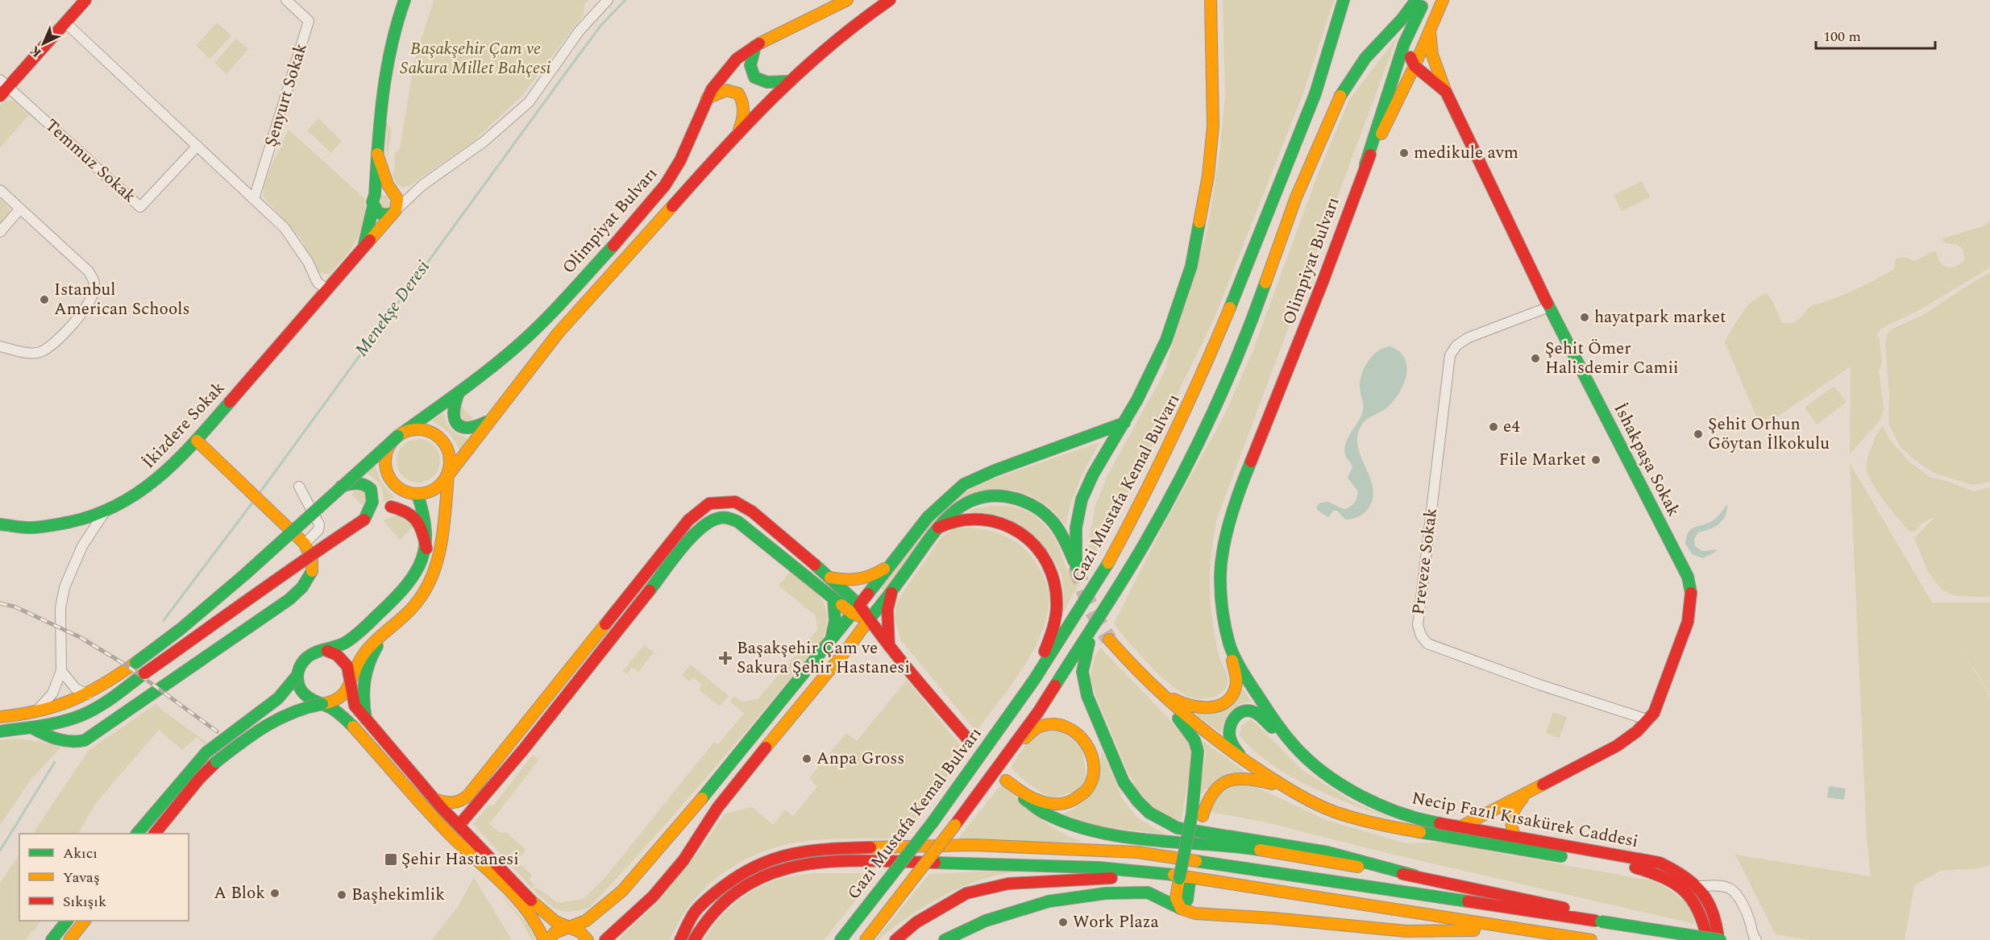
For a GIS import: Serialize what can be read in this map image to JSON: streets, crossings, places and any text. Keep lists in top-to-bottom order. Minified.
{"streets":{"main road":["Olimpiyat Bulvarı","İkizdere Sokak","İshakpaşa Sokak","Gazi Mustafa Kemal Bulvarı","Necip Fazıl Kısakürek Caddesi"],"street":["Şenyurt Sokak","Temmuz Sokak","Preveze Sokak"]},"crossings":[["Olimpiyat Bulvarı","İshakpaşa Sokak"],["Olimpiyat Bulvarı","Necip Fazıl Kısakürek Caddesi"],["İshakpaşa Sokak","Preveze Sokak"],["İshakpaşa Sokak","Necip Fazıl Kısakürek Caddesi"]],"water":["Menekşe Deresi"],"parks":["Başakşehir Çam ve Sakura Millet Bahçesi"],"places":{"other":["medikule avm","Istanbul American Schools","hayatpark market","Şehit Ömer Halisdemir Camii","e4","Şehit Orhun Göytan İlkokulu","File Market","Anpa Gross","A Blok","Başhekimlik","Work Plaza"],"health":["Başakşehir Çam ve Sakura Şehir Hastanesi"],"transit":["Şehir Hastanesi"]},"legend":["Akıcı","Yavaş","Sıkışık"],"scale_bar":"100 m","north":"bottom left"}
